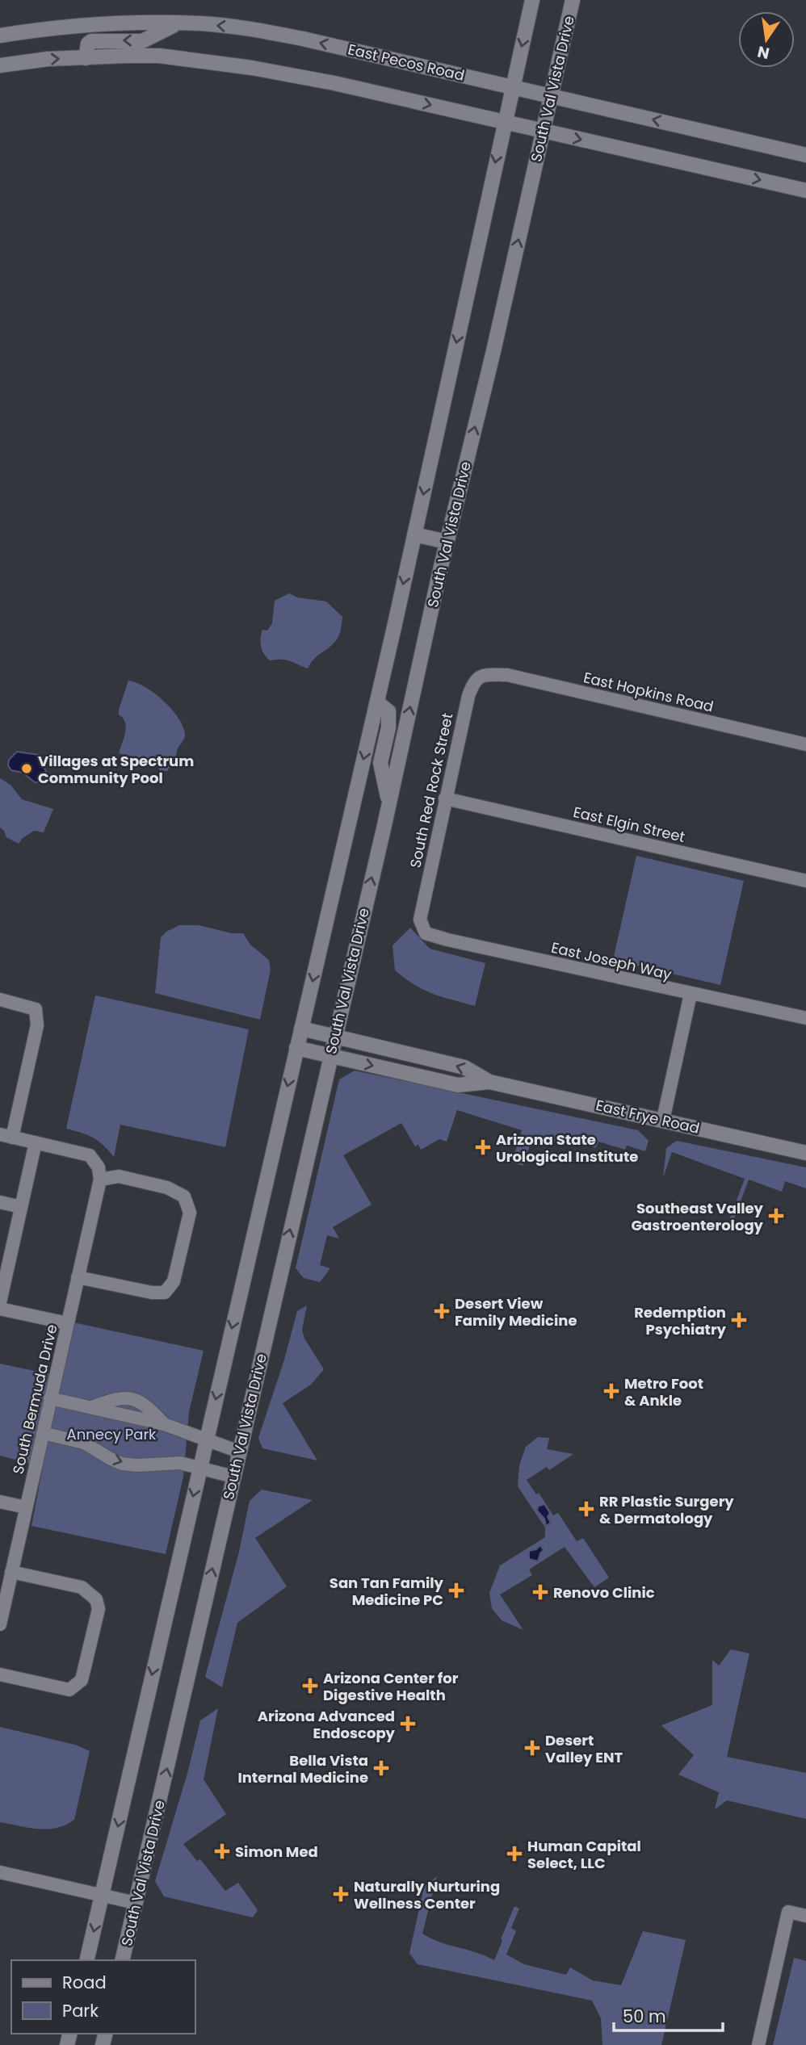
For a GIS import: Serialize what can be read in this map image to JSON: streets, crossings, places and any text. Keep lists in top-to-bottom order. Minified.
{"streets":{"main road":["East Pecos Road","South Val Vista Drive","East Frye Road"],"street":["East Hopkins Road","South Red Rock Street","East Elgin Street","East Joseph Way","South Bermuda Drive"]},"crossings":[["East Pecos Road","South Val Vista Drive"],["South Val Vista Drive","East Frye Road"],["East Hopkins Road","South Red Rock Street"],["South Red Rock Street","East Elgin Street"],["South Red Rock Street","East Joseph Way"]],"parks":["Annecy Park"],"places":{"other":["Villages at Spectrum Community Pool"],"health":["Arizona State Urological Institute","Southeast Valley Gastroenterology","Desert View Family Medicine","Redemption Psychiatry","Metro Foot & Ankle","RR Plastic Surgery & Dermatology","San Tan Family Medicine PC","Renovo Clinic","Arizona Center for Digestive Health","Arizona Advanced Endoscopy","Desert Valley ENT","Bella Vista Internal Medicine","Simon Med","Human Capital Select, LLC","Naturally Nurturing Wellness Center"]},"legend":["Road","Park"],"scale_bar":"50 m","north":"bottom"}
